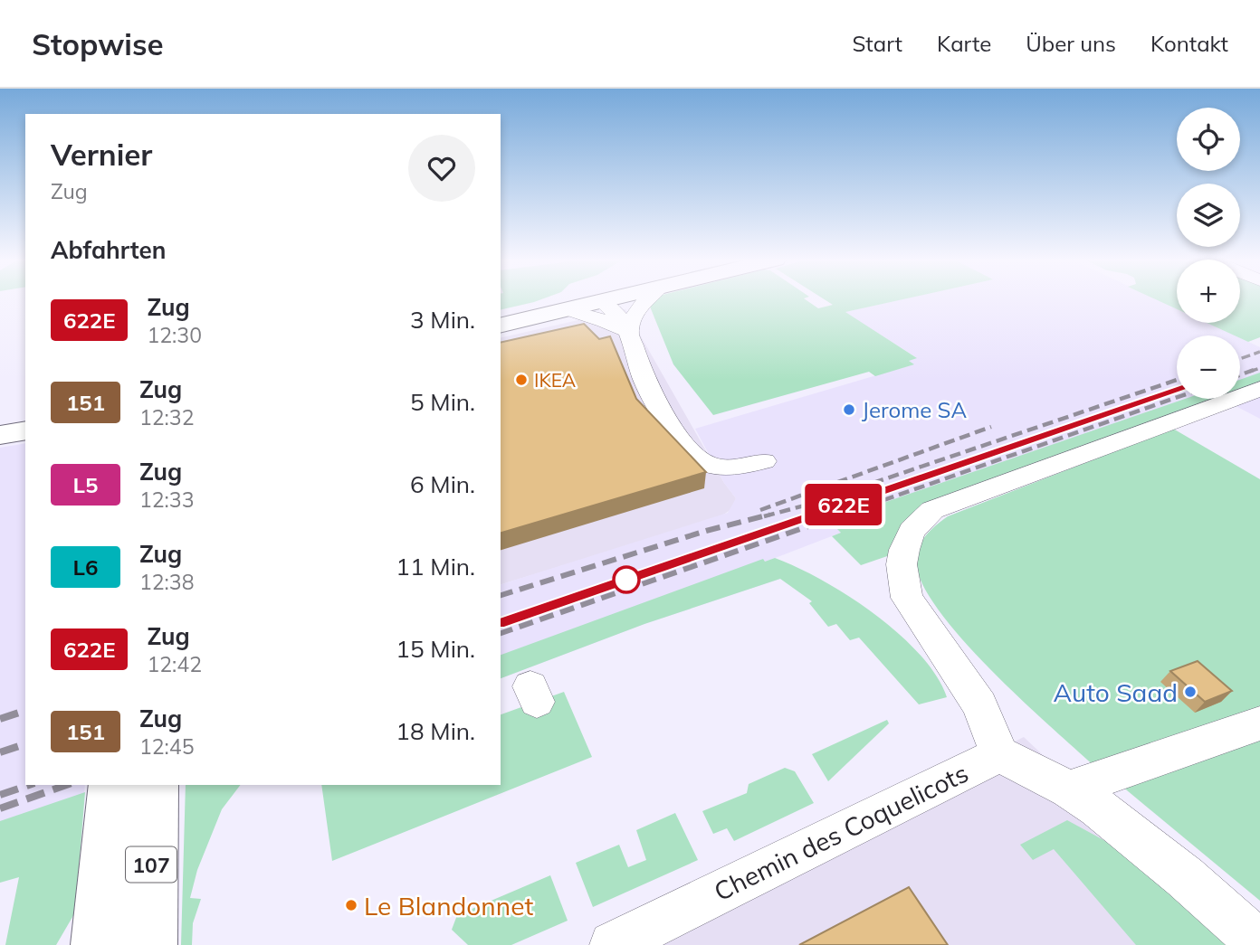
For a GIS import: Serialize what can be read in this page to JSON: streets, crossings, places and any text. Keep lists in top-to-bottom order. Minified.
{"streets":{"main road":["107"],"street":["Chemin des Coquelicots"]},"places":["IKEA","Jerome SA","Auto Saad","Le Blandonnet"],"page":{"header":"Stopwise","nav":["Start","Karte","Über uns","Kontakt"],"on_map":"622E","map_buttons":["+","−"],"heading":[["Vernier","Zug"],"Abfahrten"],"list":[{"mark":"622E","name":"Zug","note":"12:30","value":"3 Min."},{"mark":"151","name":"Zug","note":"12:32","value":"5 Min."},{"mark":"L5","name":"Zug","note":"12:33","value":"6 Min."},{"mark":"L6","name":"Zug","note":"12:38","value":"11 Min."},{"mark":"622E","name":"Zug","note":"12:42","value":"15 Min."},{"mark":"151","name":"Zug","note":"12:45","value":"18 Min."}]}}
